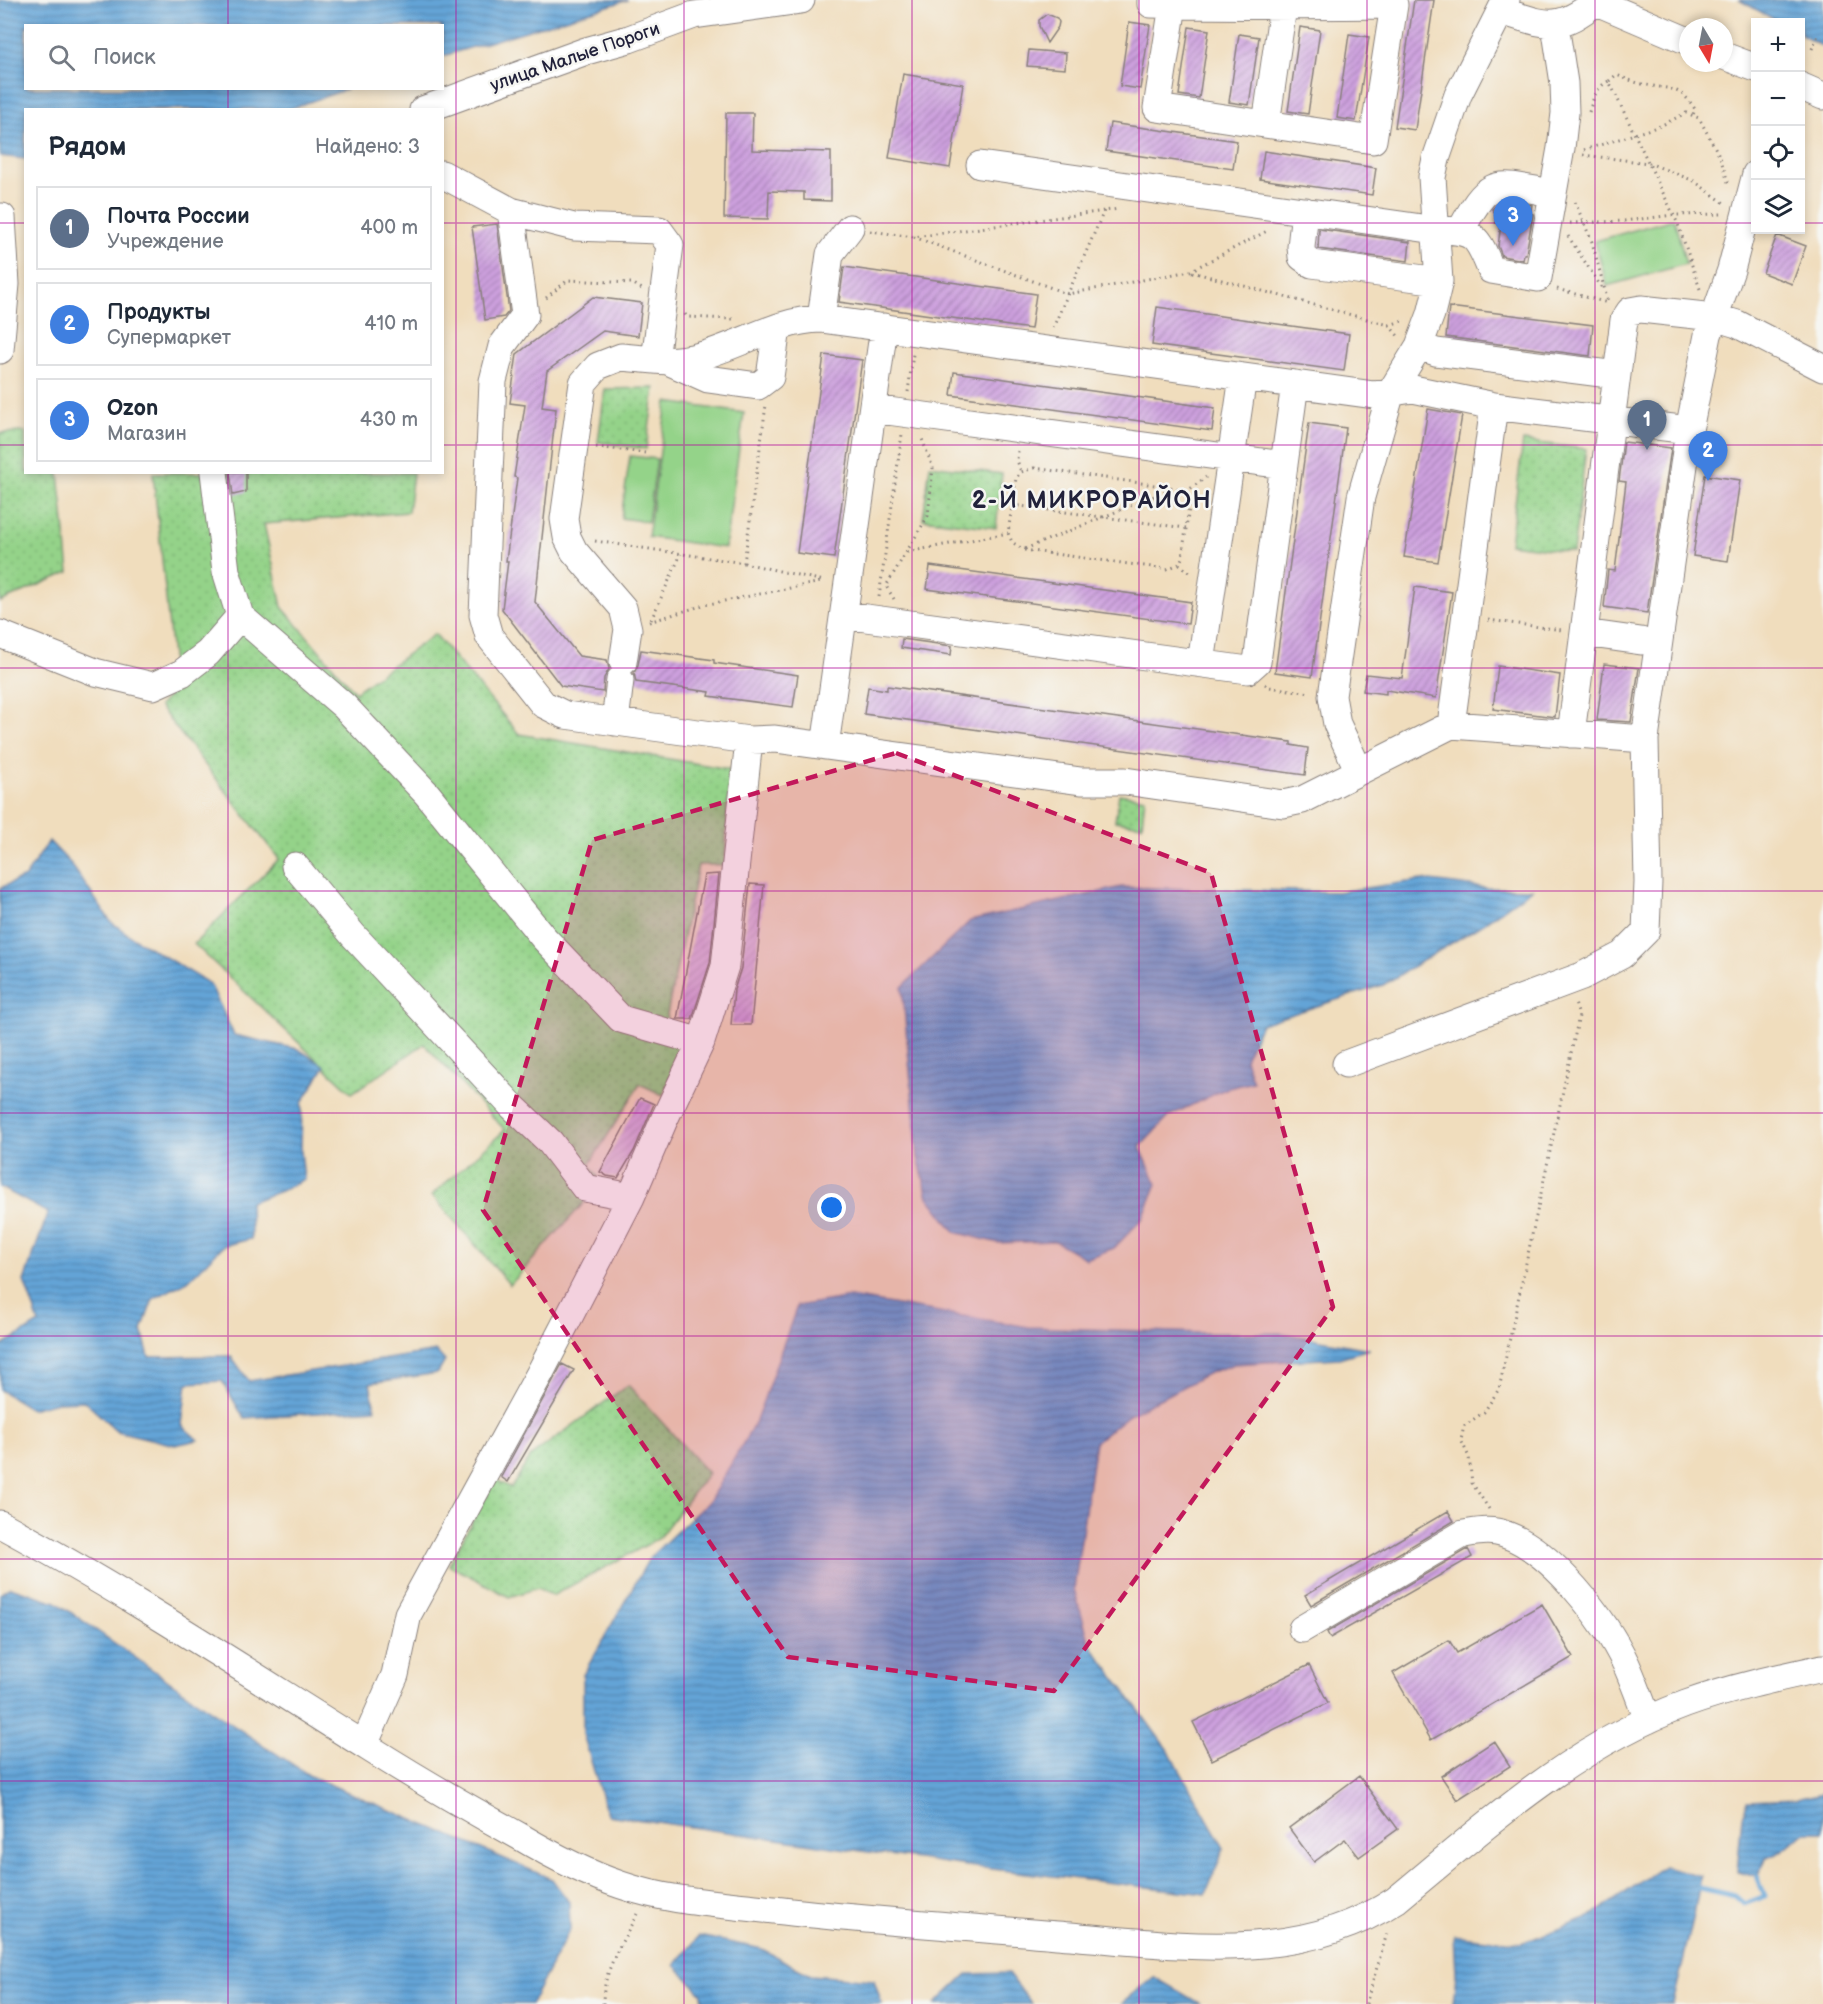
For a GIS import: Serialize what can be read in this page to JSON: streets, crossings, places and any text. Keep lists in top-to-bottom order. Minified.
{"streets":{"street":["улица Малые Пороги"]},"districts":["2-Й МИКРОРАЙОН"],"north":"bottom","page":{"map_buttons":["+","−"],"search":"Поиск","heading":["Рядом","Найдено: 3"],"list":[{"mark":"1","name":"Почта России","note":"Учреждение","value":"400 m"},{"mark":"2","name":"Продукты","note":"Супермаркет","value":"410 m"},{"mark":"3","name":"Ozon","note":"Магазин","value":"430 m"}],"pins":["3","1","2"]}}
